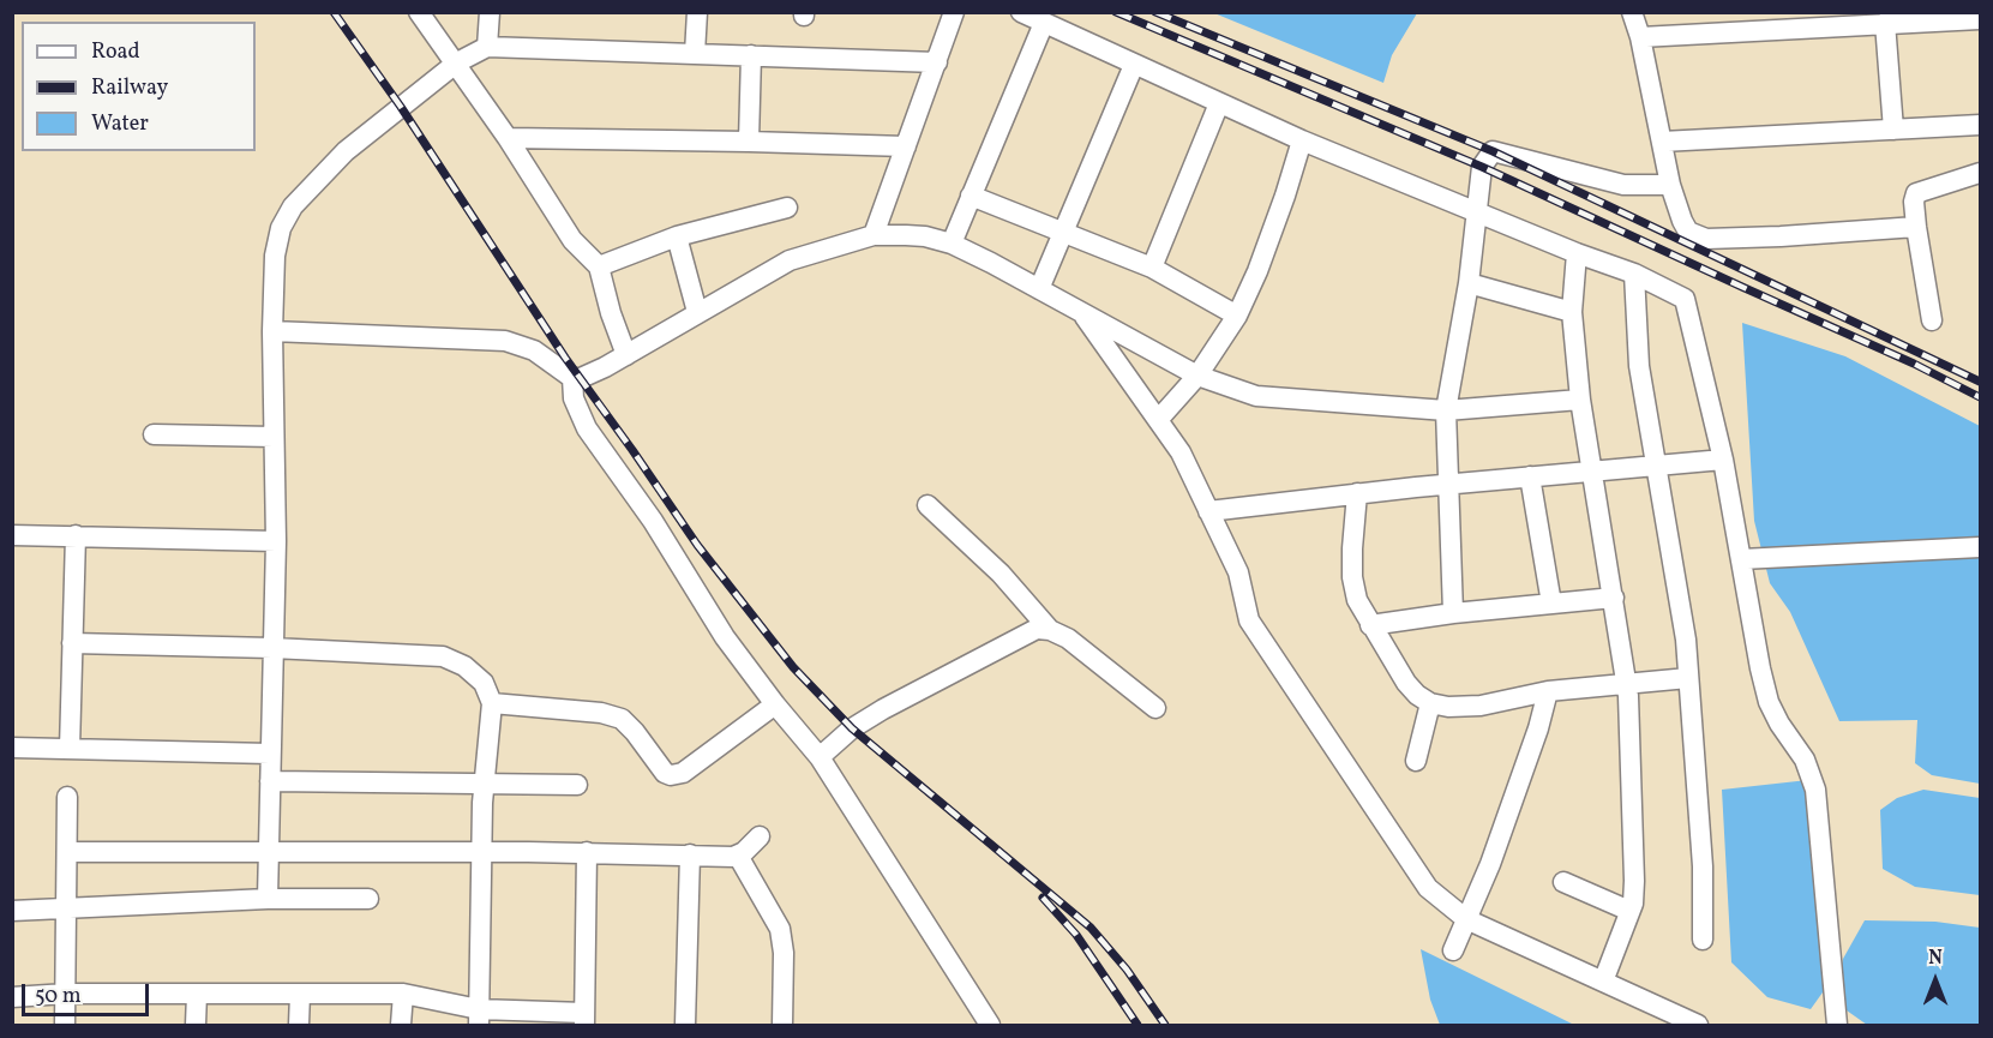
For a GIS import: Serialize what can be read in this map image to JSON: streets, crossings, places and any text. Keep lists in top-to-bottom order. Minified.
{"legend":["Road","Railway","Water"],"scale_bar":"50 m","north":"top"}
